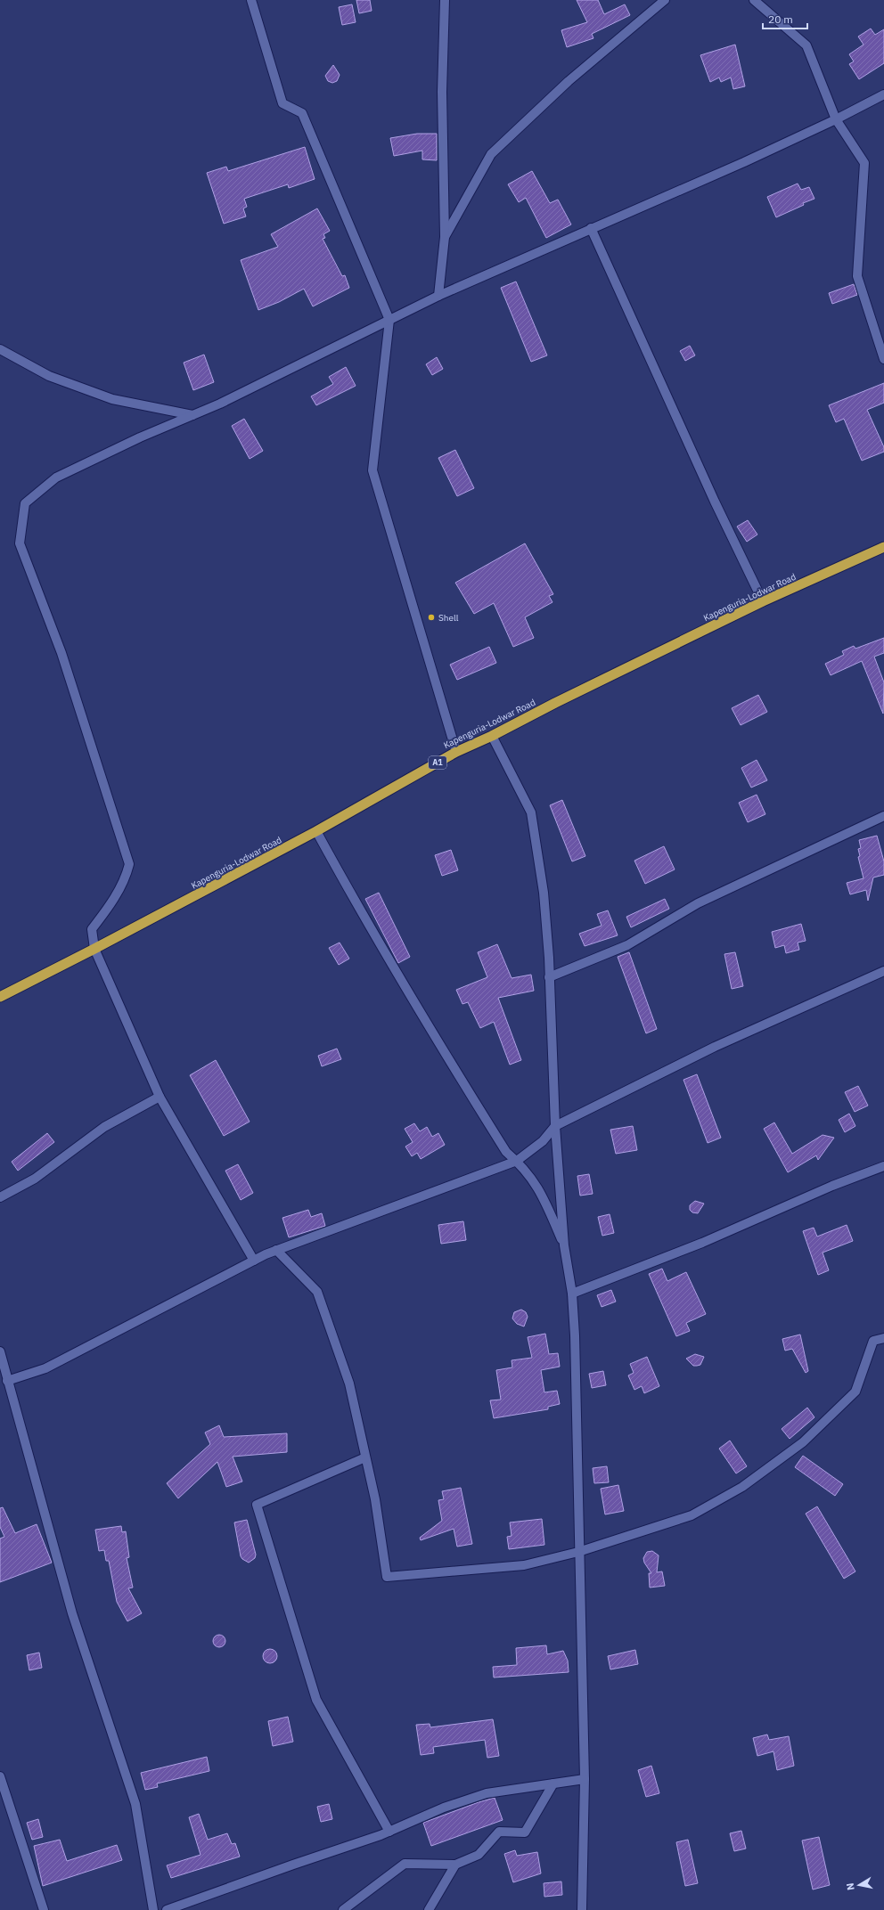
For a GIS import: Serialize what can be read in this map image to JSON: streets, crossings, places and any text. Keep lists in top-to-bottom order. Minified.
{"streets":{"highway":["Kapenguria-Lodwar Road","A1"]},"places":["Shell"],"scale_bar":"20 m","north":"left"}
